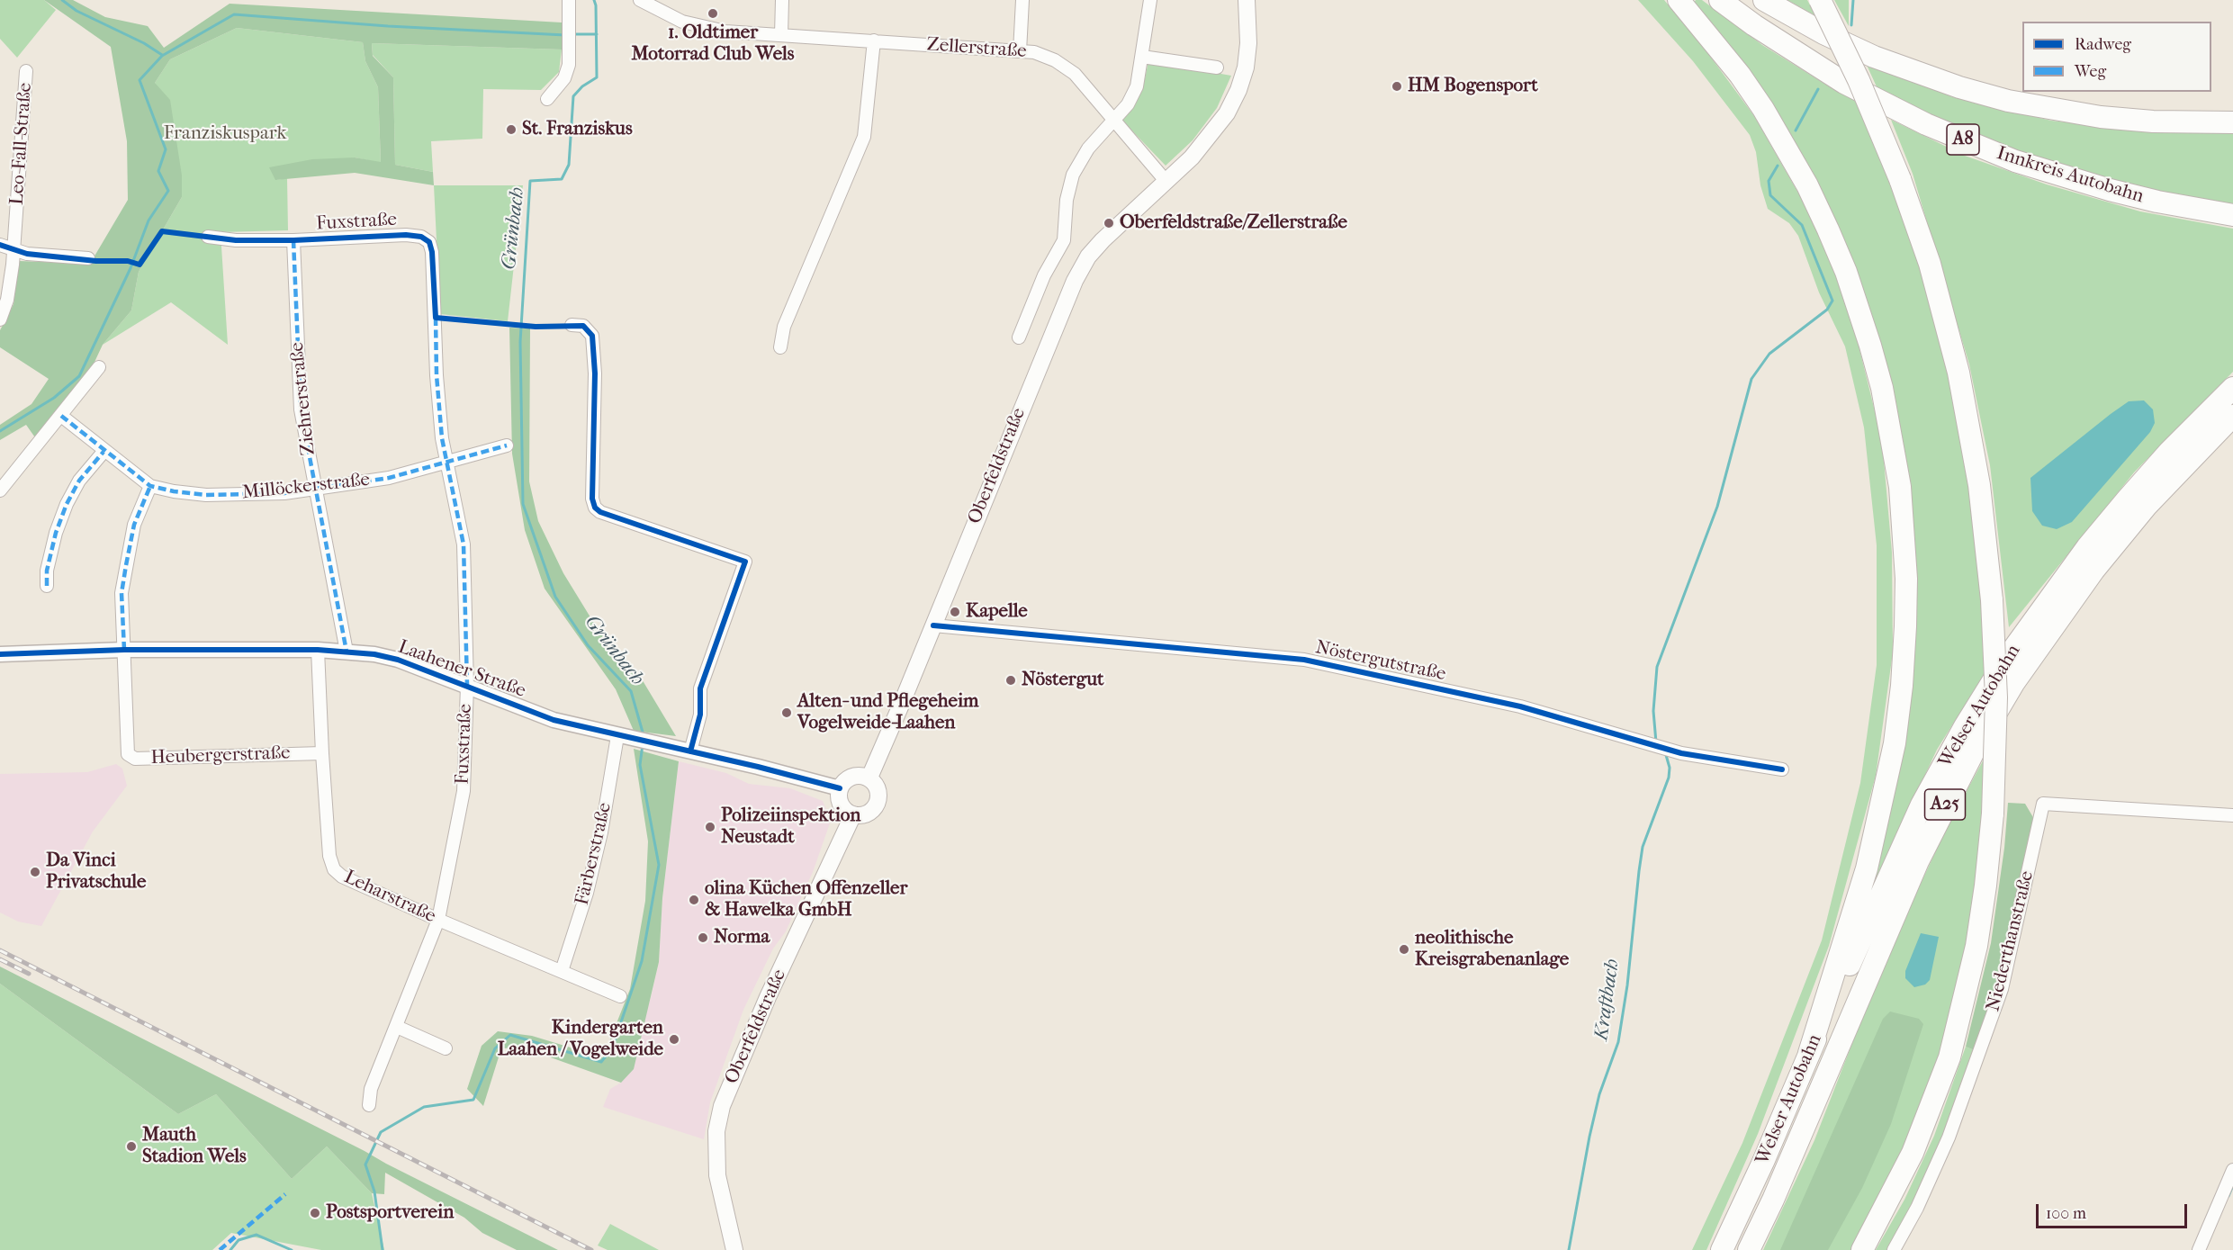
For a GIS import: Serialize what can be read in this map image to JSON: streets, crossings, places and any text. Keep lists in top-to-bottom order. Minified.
{"streets":{"highway":["A8","Innkreis Autobahn","Welser Autobahn","A25"],"main road":["Oberfeldstraße"],"street":["Zellerstraße","Leo-Fall-Straße","Fuxstraße","Ziehrerstraße","Millöckerstraße","Nöstergutstraße","Laahener Straße","Heubergerstraße","Färberstraße","Leharstraße","Niederthanstraße"]},"crossings":[["Fuxstraße","Ziehrerstraße"],["Fuxstraße","Millöckerstraße"],["Fuxstraße","Laahener Straße"],["Fuxstraße","Leharstraße"],["Ziehrerstraße","Millöckerstraße"],["Ziehrerstraße","Laahener Straße"],["Oberfeldstraße","Nöstergutstraße"],["Oberfeldstraße","Laahener Straße"],["Laahener Straße","Heubergerstraße"],["Laahener Straße","Färberstraße"],["Laahener Straße","Leharstraße"],["Heubergerstraße","Leharstraße"],["Färberstraße","Leharstraße"]],"water":["Grünbach","Kraftbach"],"parks":["Franziskuspark"],"places":["1. Oldtimer Motorrad Club Wels","HM Bogensport","St. Franziskus","Oberfeldstraße/Zellerstraße","Kapelle","Nöstergut","Alten- und Pflegeheim Vogelweide-Laahen","Polizeiinspektion Neustadt","Da Vinci Privatschule","olina Küchen Offenzeller & Hawelka GmbH","Norma","neolithische Kreisgrabenanlage","Kindergarten Laahen / Vogelweide","Mauth Stadion Wels","Postsportverein"],"legend":["Radweg","Weg"],"scale_bar":"100 m"}
